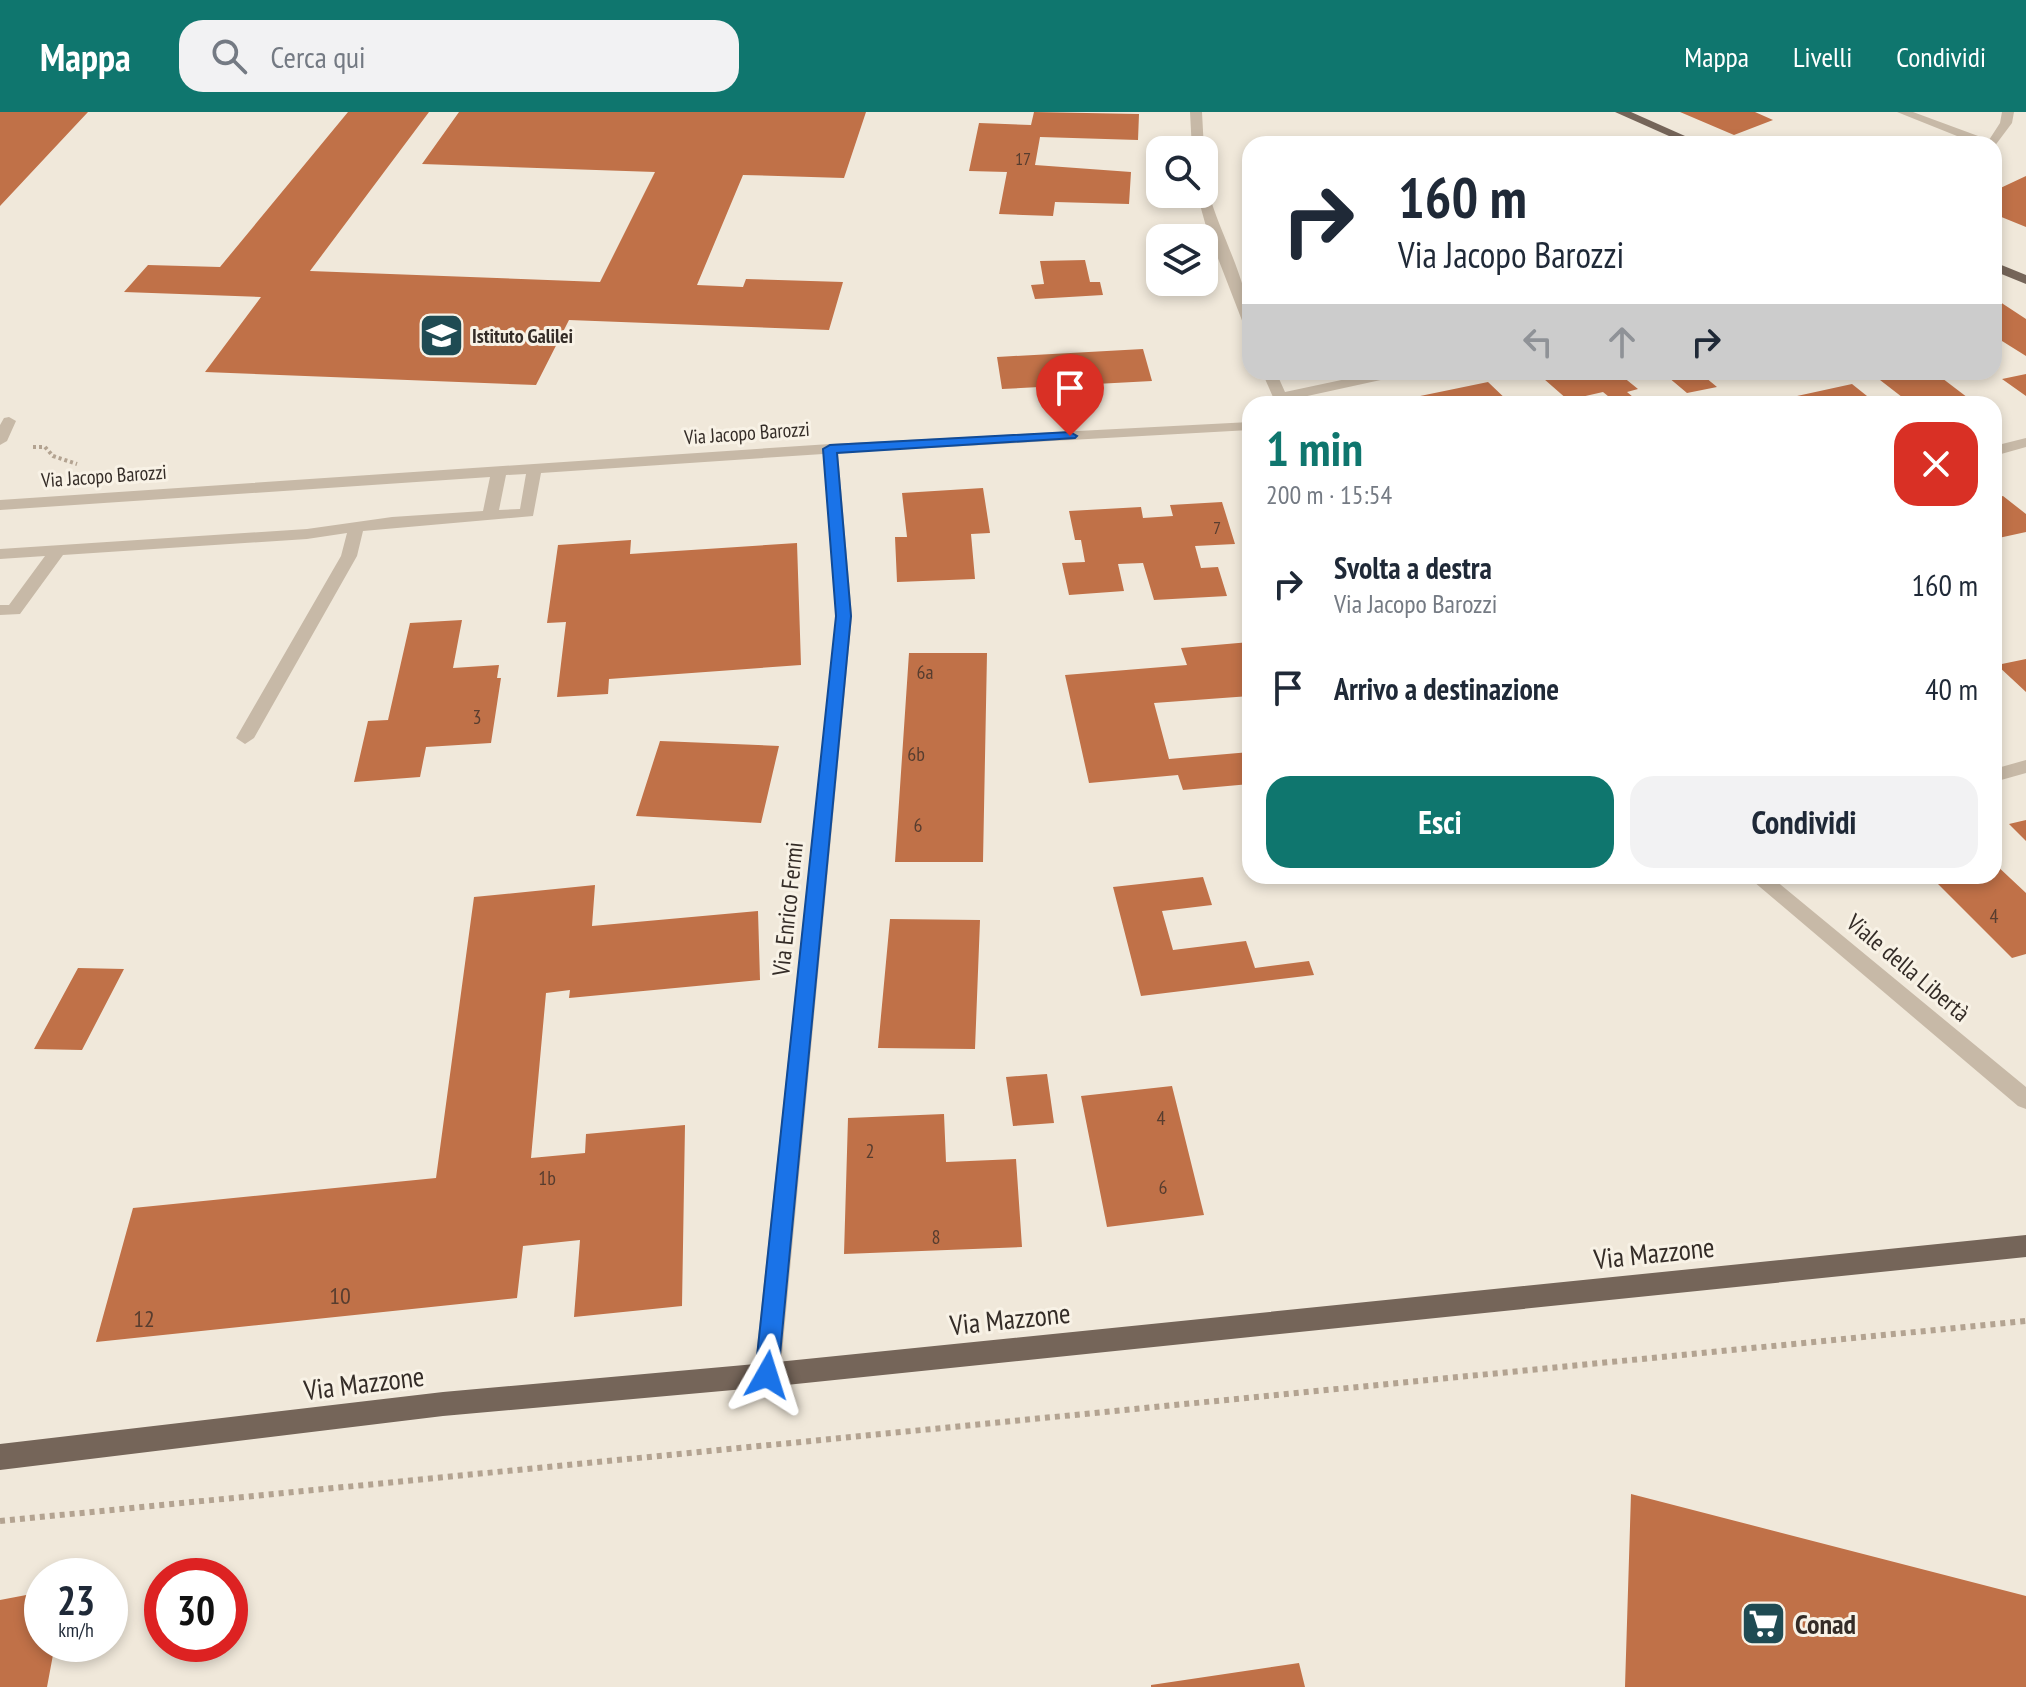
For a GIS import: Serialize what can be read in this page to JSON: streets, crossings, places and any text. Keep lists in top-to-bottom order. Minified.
{"streets":{"main road":["Via Mazzone"],"street":["Via Jacopo Barozzi","Via Enrico Fermi","Viale della Libertà"]},"crossings":[["Via Jacopo Barozzi","Via Enrico Fermi"],["Via Enrico Fermi","Via Mazzone"]],"places":{"school or university":["Istituto Galilei"],"supermarket":["Conad"]},"house_numbers":["17","7","6a","3","6b","6","4","4","2","1b","6","8","10","12"],"page":{"header":"Mappa","search":"Cerca qui","nav":["Mappa","Livelli","Condividi"],"turn":["160 m","Via Jacopo Barozzi"],"heading":["1 min","200 m · 15:54"],"list":[{"name":"Svolta a destra","note":"Via Jacopo Barozzi","value":"160 m"},{"name":"Arrivo a destinazione","value":"40 m"}],"buttons":["Esci","Condividi"],"speed":"23 km/h","limit":"30"}}
